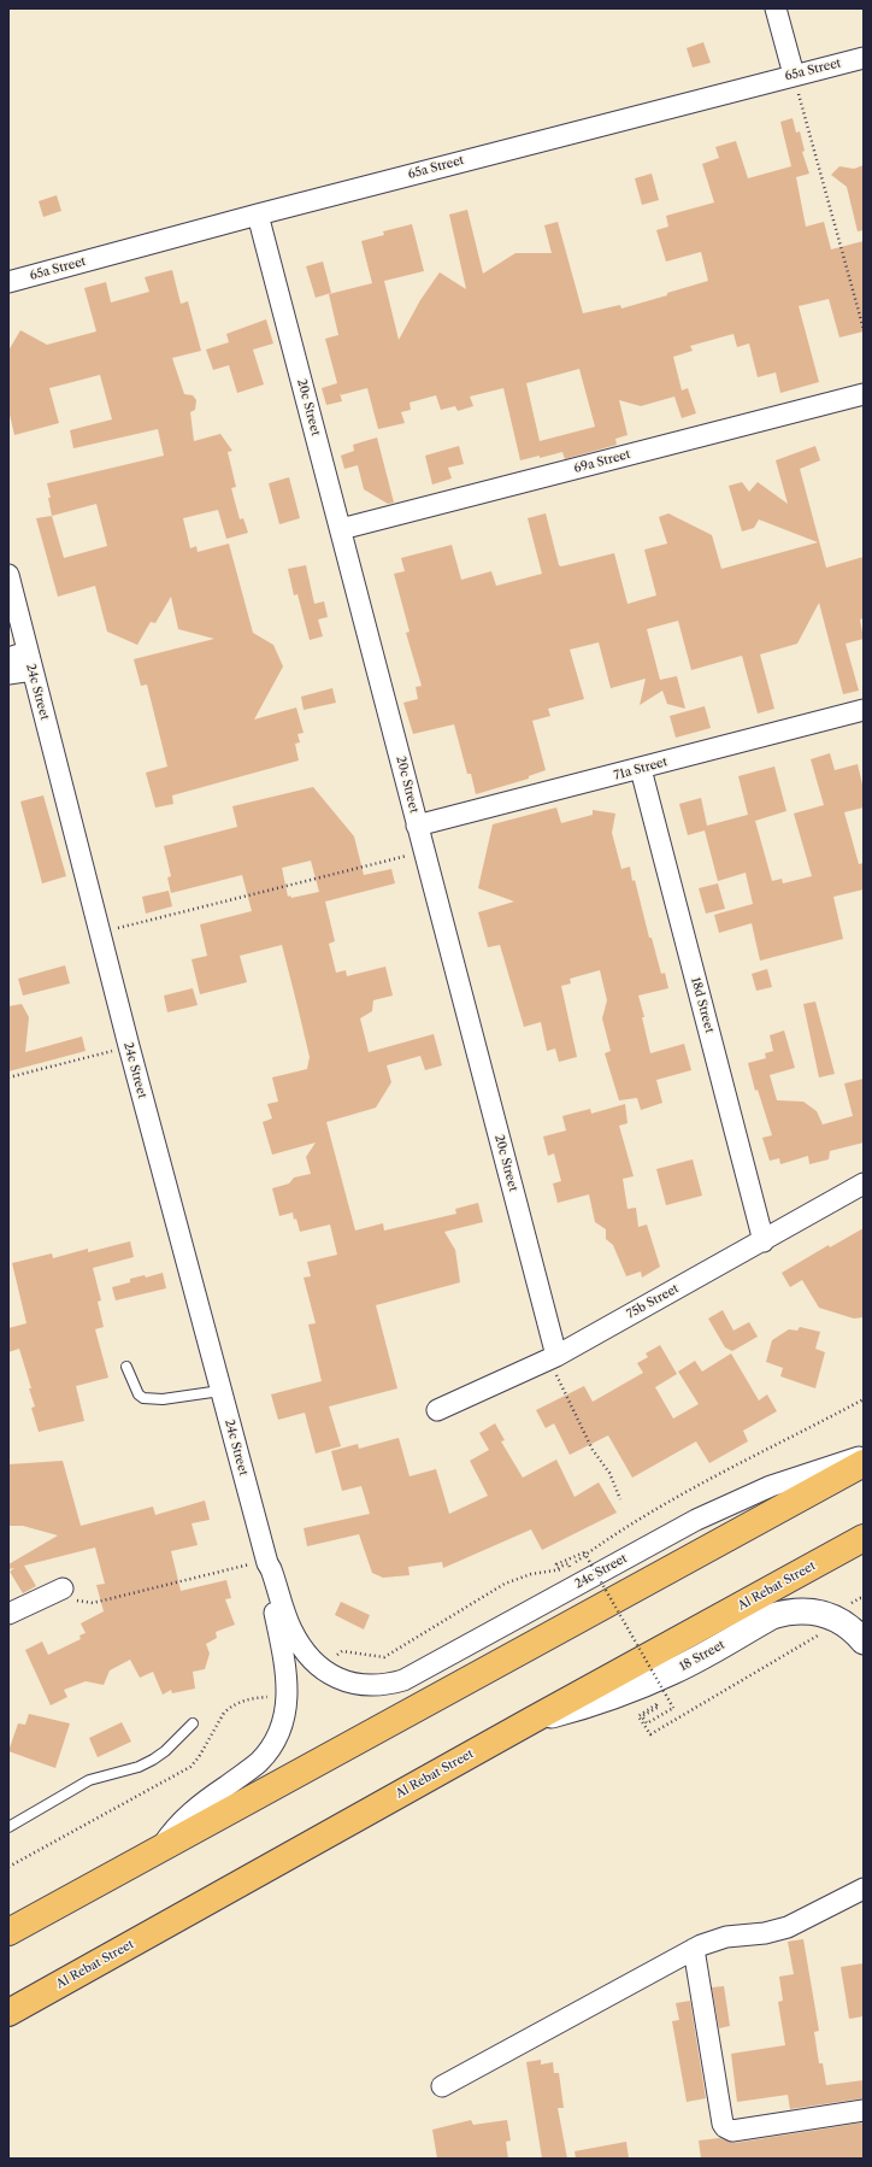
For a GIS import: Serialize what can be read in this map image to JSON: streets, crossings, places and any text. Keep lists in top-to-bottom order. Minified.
{"streets":{"highway":["Al Rebat Street"],"street":["65a Street","20c Street","69a Street","24c Street","71a Street","18d Street","75b Street","18 Street"]},"crossings":[["65a Street","20c Street"],["20c Street","69a Street"],["20c Street","71a Street"],["20c Street","75b Street"],["71a Street","18d Street"],["18d Street","75b Street"],["Al Rebat Street","18 Street"]]}
